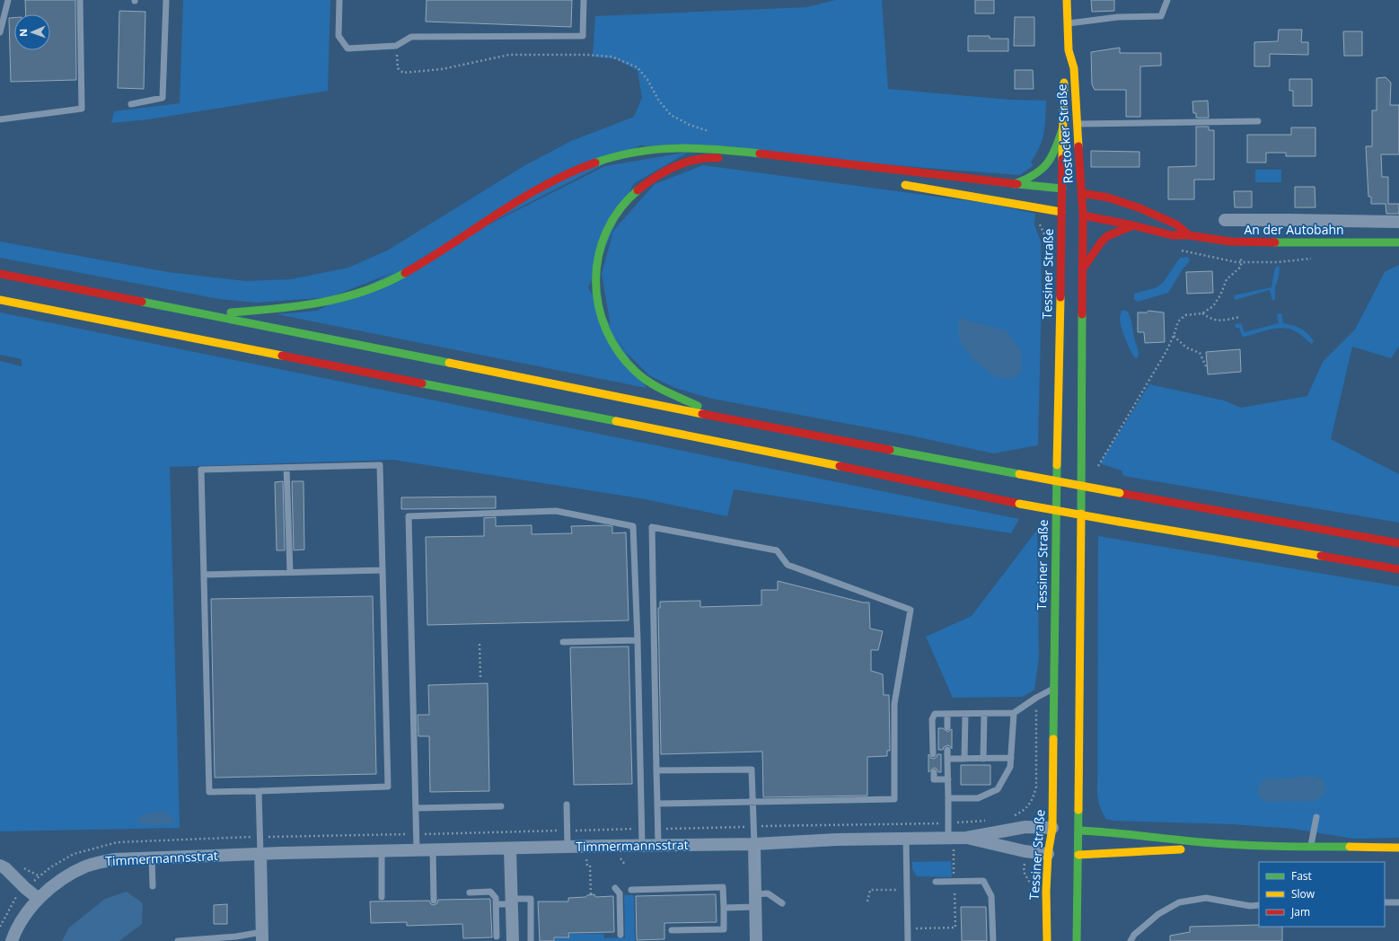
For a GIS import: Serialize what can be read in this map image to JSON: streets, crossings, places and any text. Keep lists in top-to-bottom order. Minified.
{"streets":{"main road":["Rostocker Straße","An der Autobahn","Tessiner Straße"],"street":["Timmermannsstrat"]},"crossings":[["Rostocker Straße","An der Autobahn"],["Rostocker Straße","Tessiner Straße"],["An der Autobahn","Tessiner Straße"],["Tessiner Straße","Timmermannsstrat"]],"legend":["Fast","Slow","Jam"],"north":"left"}
